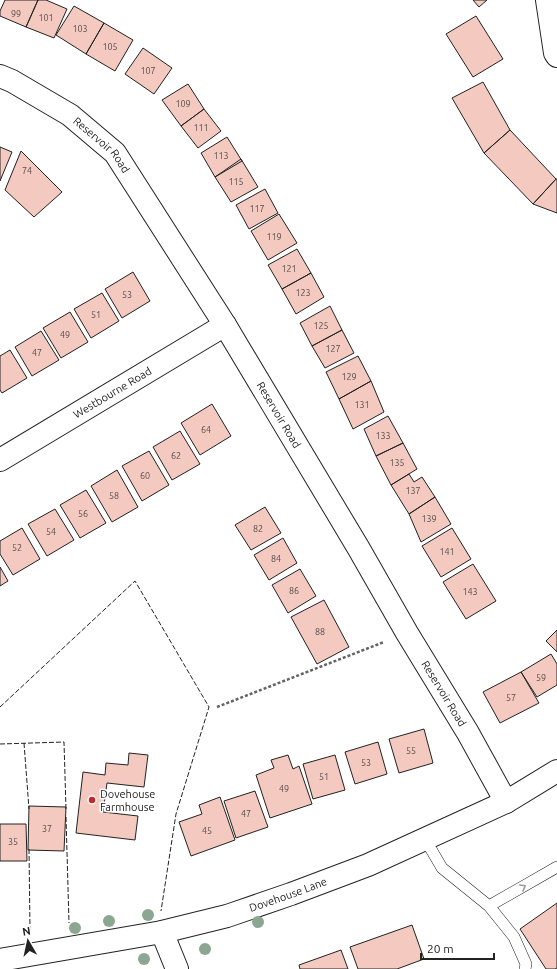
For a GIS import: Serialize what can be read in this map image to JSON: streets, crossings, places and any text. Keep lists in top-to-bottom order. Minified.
{"streets":{"street":["Reservoir Road","Westbourne Road","Dovehouse Lane"]},"crossings":[["Reservoir Road","Westbourne Road"],["Reservoir Road","Dovehouse Lane"]],"places":["Dovehouse Farmhouse"],"house_numbers":["99","101","103","105","107","109","111","113","74","115","117","119","121","123","53","51","125","49","127","47","129","131","64","133","62","135","60","137","58","56","139","82","54","52","141","84","86","143","88","59","57","55","53","51","49","47","37","45","35"],"scale_bar":"20 m","north":"top"}
